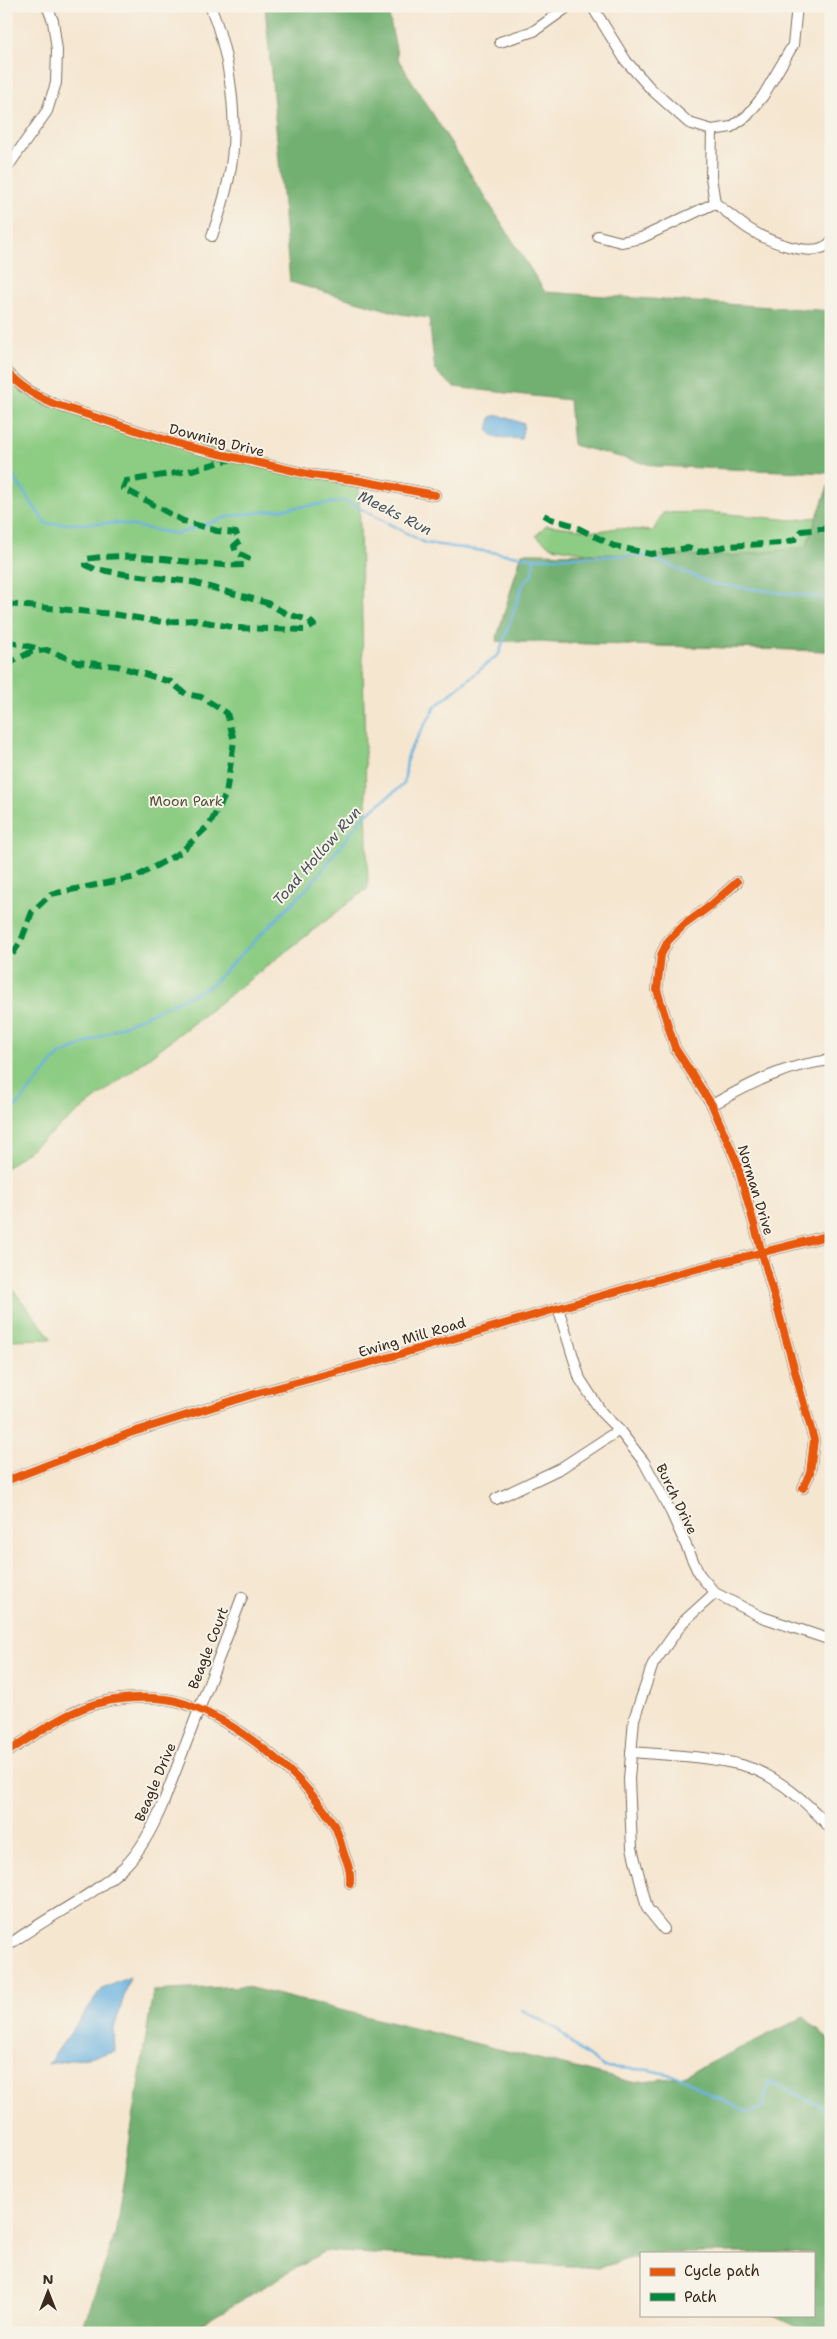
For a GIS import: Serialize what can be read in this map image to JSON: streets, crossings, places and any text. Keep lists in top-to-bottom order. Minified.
{"streets":{"street":["Downing Drive","Norman Drive","Ewing Mill Road","Burch Drive","Beagle Court","Beagle Drive"]},"crossings":[["Norman Drive","Ewing Mill Road"],["Ewing Mill Road","Burch Drive"],["Beagle Court","Beagle Drive"]],"water":["Meeks Run","Toad Hollow Run"],"parks":["Moon Park"],"legend":["Cycle path","Path"],"north":"top"}
